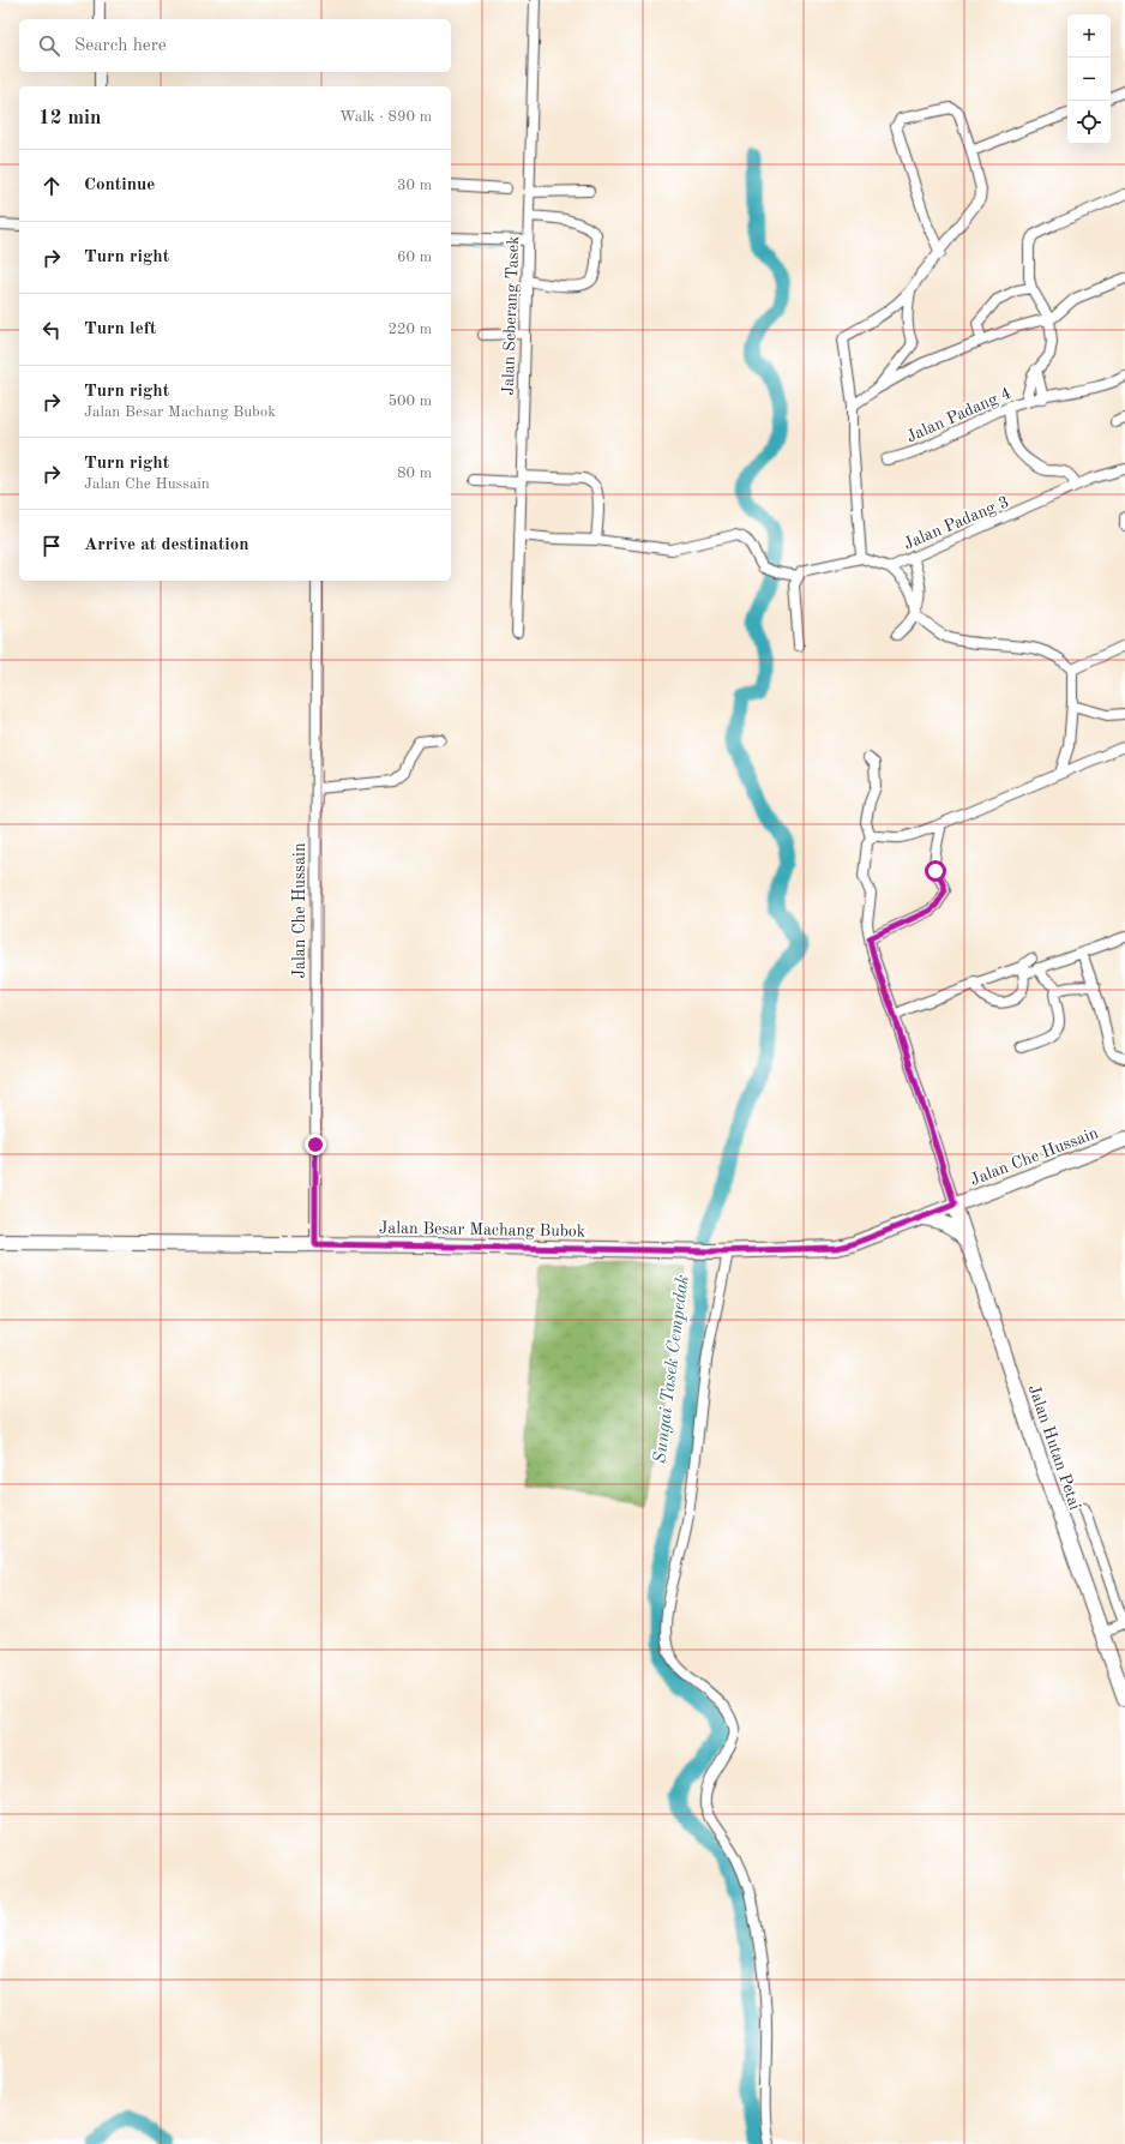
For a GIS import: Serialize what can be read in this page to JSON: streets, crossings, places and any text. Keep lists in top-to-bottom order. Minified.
{"streets":{"main road":["Jalan Che Hussain","Jalan Besar Machang Bubok","Jalan Hutan Petai"],"street":["Jalan Seberang Tasek","Jalan Padang 4","Jalan Padang 3"]},"crossings":[["Jalan Che Hussain","Jalan Besar Machang Bubok"],["Jalan Che Hussain","Jalan Hutan Petai"],["Jalan Besar Machang Bubok","Jalan Hutan Petai"]],"water":["Sungai Tasek Cempedak"],"page":{"map_buttons":["+","−"],"search":"Search here","heading":["12 min","Walk · 890 m"],"list":[["Continue","30 m"],["Turn right","60 m"],["Turn left","220 m"],["Turn right","Jalan Besar Machang Bubok","500 m"],["Turn right","Jalan Che Hussain","80 m"],"Arrive at destination"]}}
